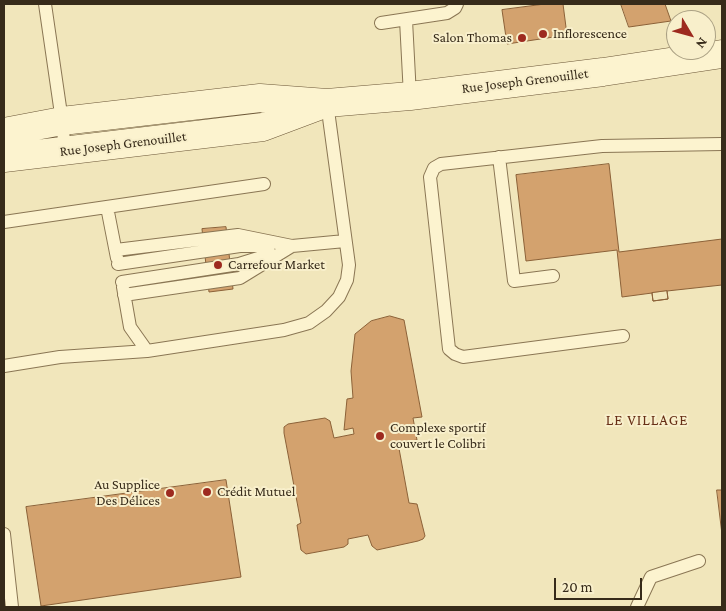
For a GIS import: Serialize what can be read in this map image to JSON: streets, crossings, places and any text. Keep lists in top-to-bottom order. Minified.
{"streets":{"main road":["Rue Joseph Grenouillet"]},"districts":["LE VILLAGE"],"places":["Inflorescence","Salon Thomas","Carrefour Market","Complexe sportif couvert le Colibri","Crédit Mutuel","Au Supplice Des Délices"],"scale_bar":"20 m","north":"bottom right"}
